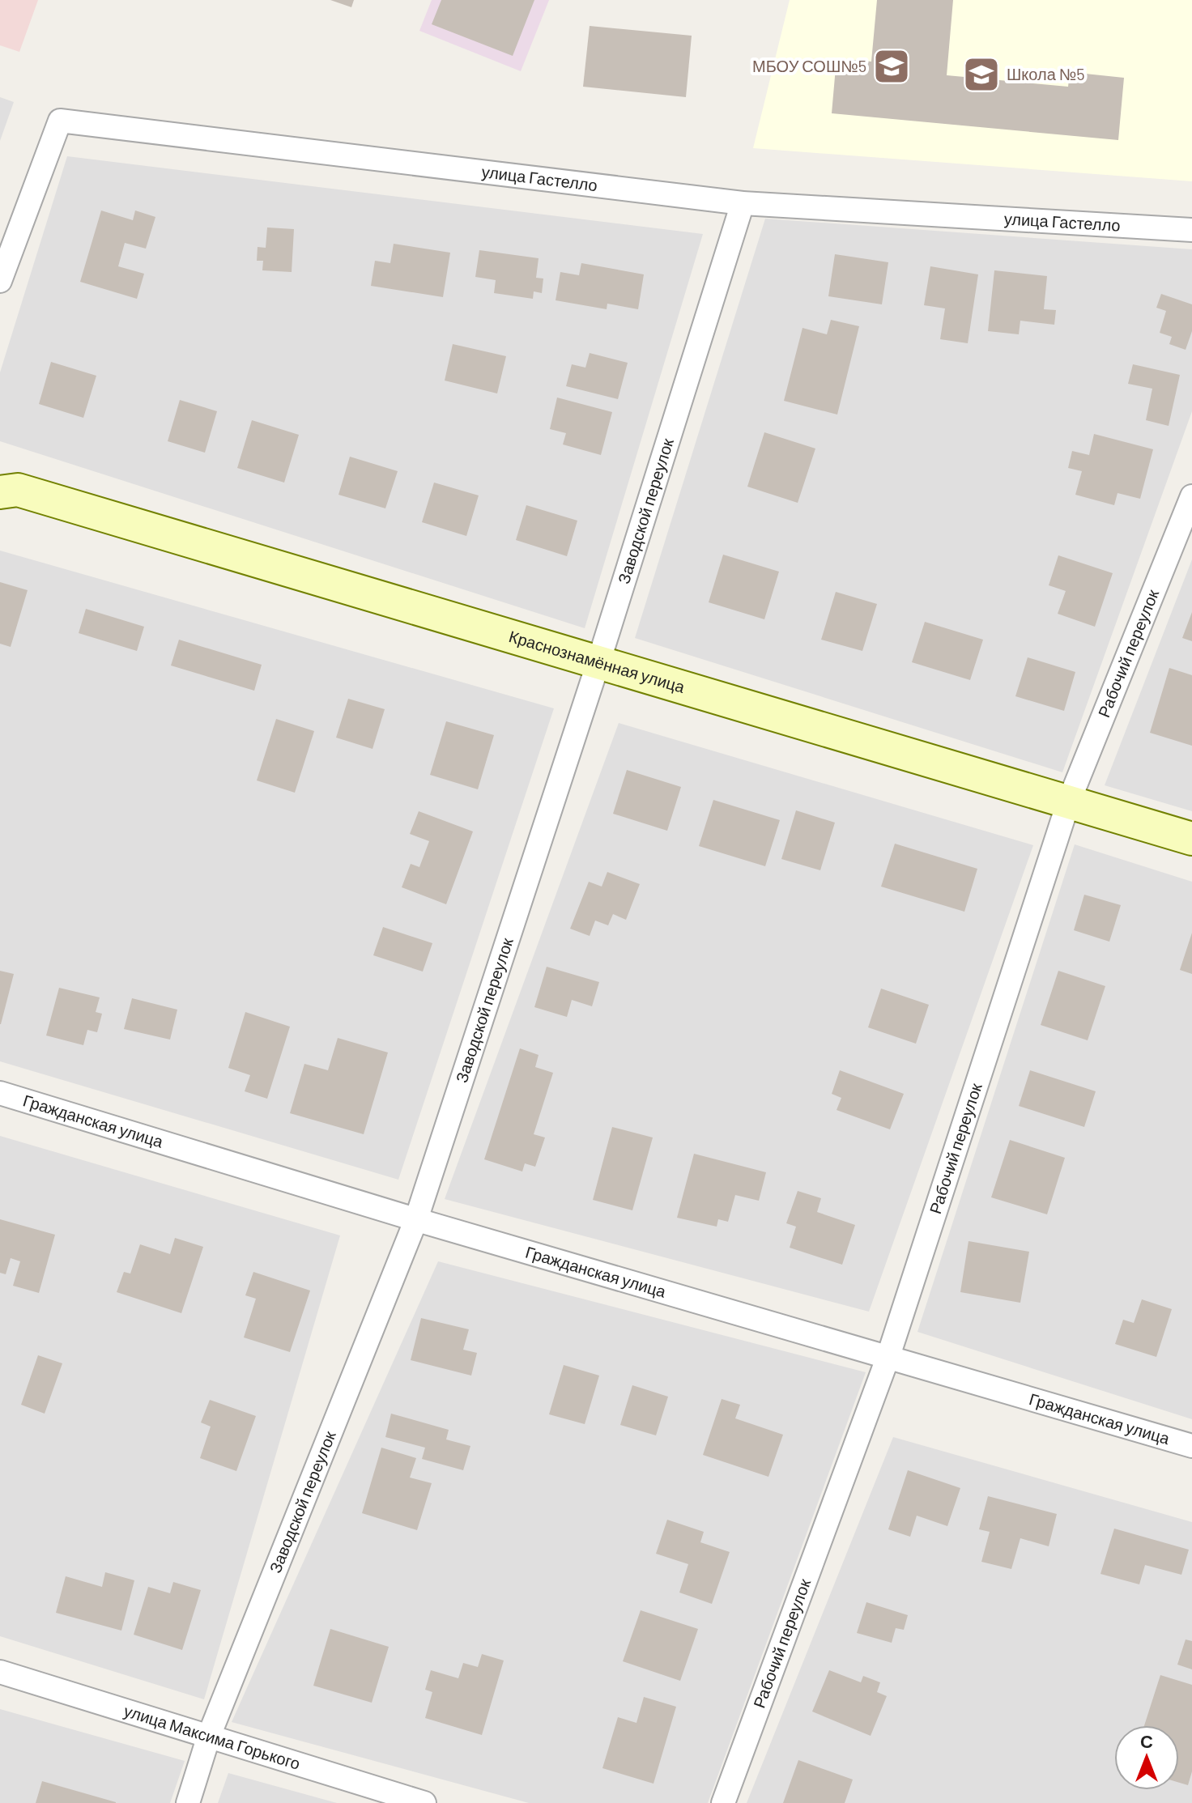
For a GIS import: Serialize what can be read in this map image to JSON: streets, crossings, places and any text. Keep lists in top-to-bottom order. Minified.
{"streets":{"main road":["Краснознамённая улица"],"street":["улица Гастелло","Заводской переулок","Рабочий переулок","Гражданская улица","улица Максима Горького"]},"crossings":[["улица Гастелло","Заводской переулок"],["Заводской переулок","Краснознамённая улица"],["Заводской переулок","Гражданская улица"],["Заводской переулок","улица Максима Горького"],["Рабочий переулок","Краснознамённая улица"],["Рабочий переулок","Гражданская улица"]],"places":{"school or university":["МБОУ СОШ№5","Школа №5"]},"north":"top"}
